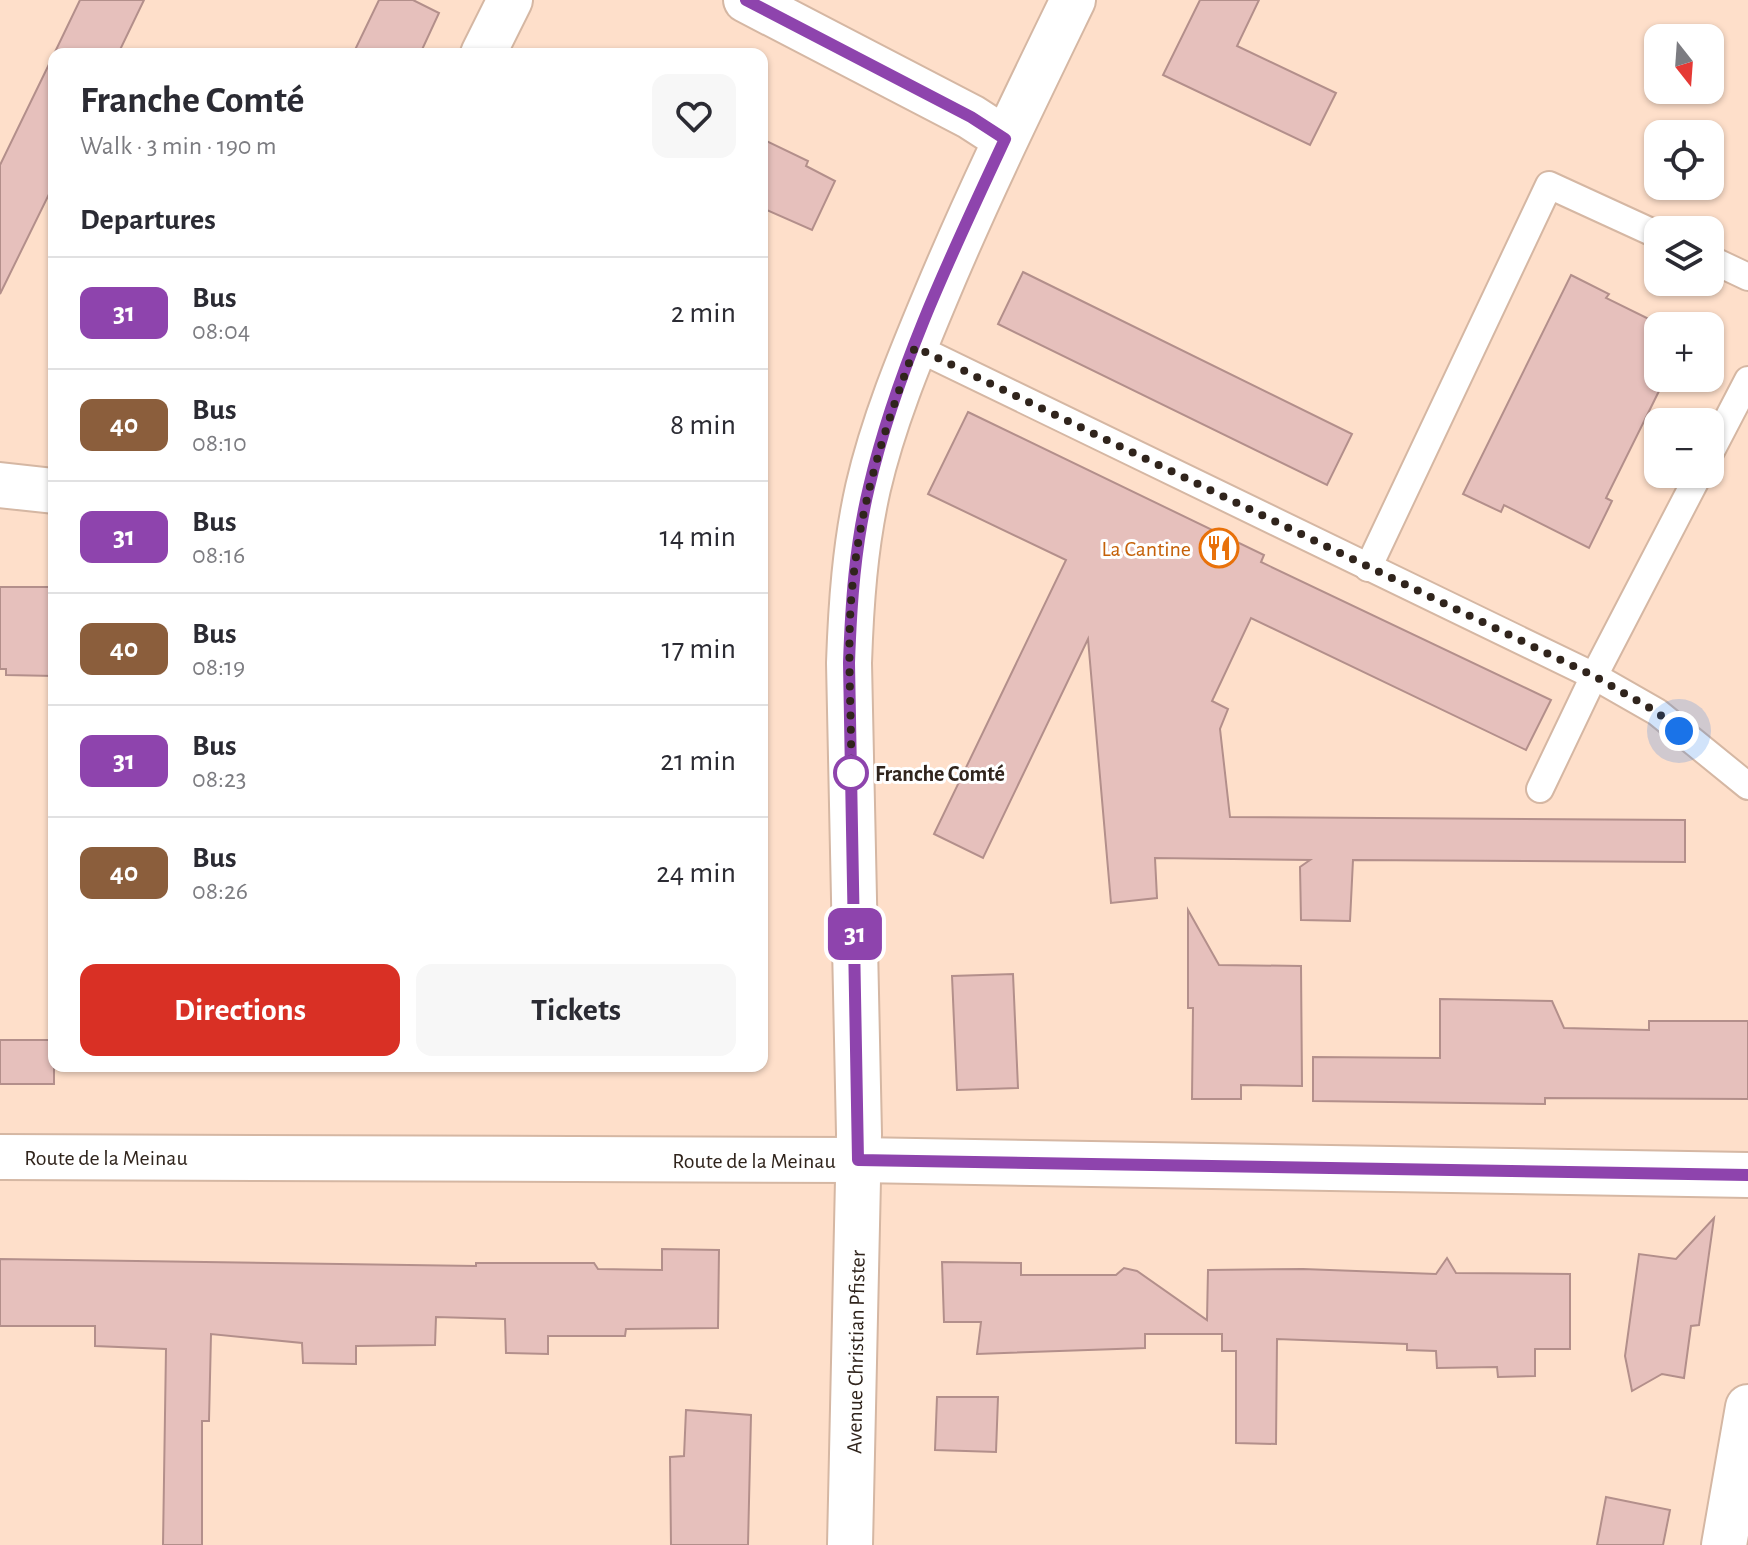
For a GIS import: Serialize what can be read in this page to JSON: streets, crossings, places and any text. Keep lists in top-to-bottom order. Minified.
{"streets":{"street":["Route de la Meinau","Avenue Christian Pfister"]},"crossings":[["Route de la Meinau","Avenue Christian Pfister"]],"places":{"restaurant":["La Cantine"],"other":["Franche Comté"]},"lines":["bus line 31"],"north":"bottom","page":{"on_map":"31","map_buttons":["+","−"],"heading":[["Franche Comté","Walk · 3 min · 190 m"],"Departures"],"list":[{"mark":"31","name":"Bus","note":"08:04","value":"2 min"},{"mark":"40","name":"Bus","note":"08:10","value":"8 min"},{"mark":"31","name":"Bus","note":"08:16","value":"14 min"},{"mark":"40","name":"Bus","note":"08:19","value":"17 min"},{"mark":"31","name":"Bus","note":"08:23","value":"21 min"},{"mark":"40","name":"Bus","note":"08:26","value":"24 min"}],"buttons":["Directions","Tickets"]}}
